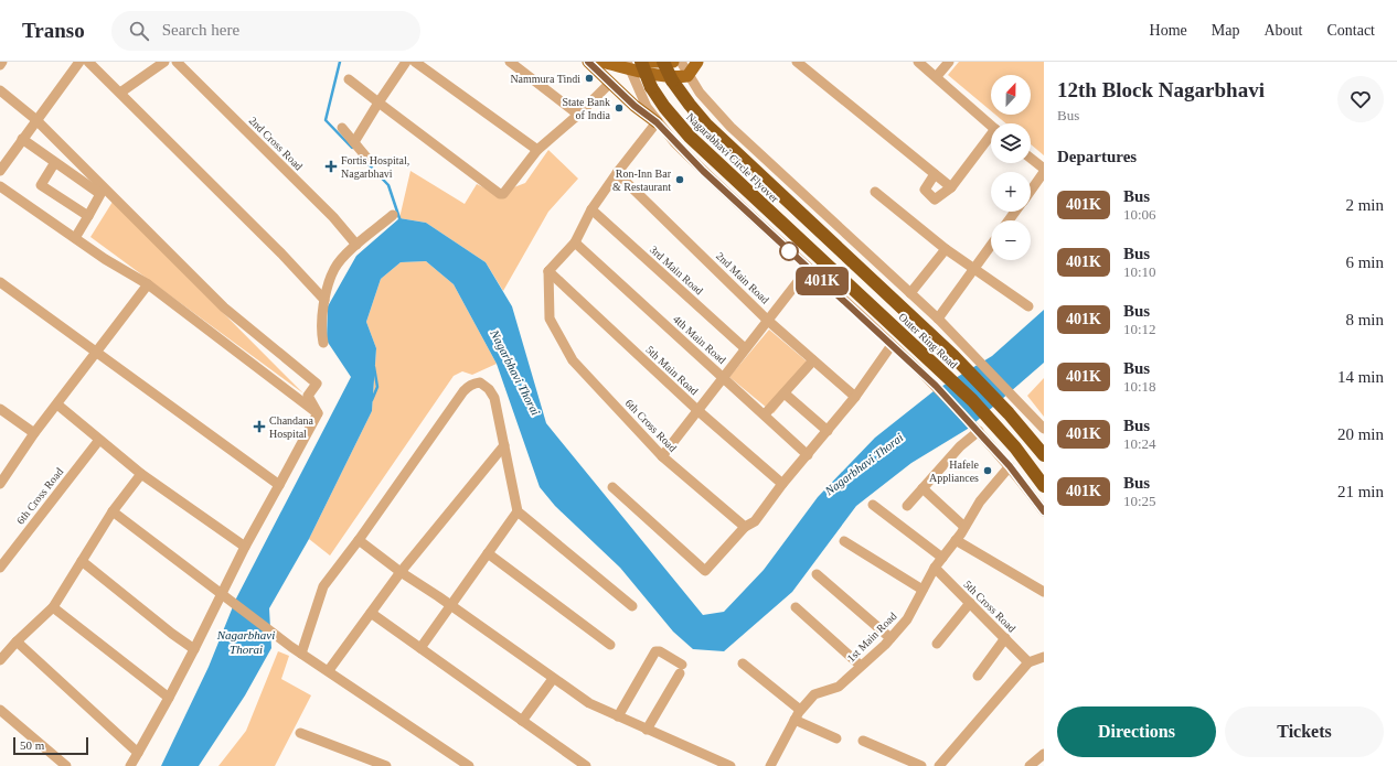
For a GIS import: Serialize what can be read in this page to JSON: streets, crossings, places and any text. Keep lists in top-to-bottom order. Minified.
{"streets":{"highway":["Nagarabhavi Circle Flyover","Outer Ring Road"],"street":["2nd Cross Road","3rd Main Road","2nd Main Road","4th Main Road","5th Main Road","6th Cross Road","5th Cross Road","1st Main Road"]},"crossings":[["Nagarabhavi Circle Flyover","Outer Ring Road"],["5th Main Road","6th Cross Road"],["5th Cross Road","1st Main Road"]],"water":["Nagarbhavi Thorai"],"places":{"other":["Nammura Tindi","State Bank of India","Ron-Inn Bar & Restaurant","Hafele Appliances"],"health":["Fortis Hospital, Nagarbhavi","Chandana Hospital"]},"lines":["bus line 401K"],"scale_bar":"50 m","north":"top","page":{"header":"Transo","search":"Search here","nav":["Home","Map","About","Contact"],"on_map":"401K","heading":[["12th Block Nagarbhavi","Bus"],"Departures"],"map_buttons":["+","−"],"list":[{"mark":"401K","name":"Bus","note":"10:06","value":"2 min"},{"mark":"401K","name":"Bus","note":"10:10","value":"6 min"},{"mark":"401K","name":"Bus","note":"10:12","value":"8 min"},{"mark":"401K","name":"Bus","note":"10:18","value":"14 min"},{"mark":"401K","name":"Bus","note":"10:24","value":"20 min"},{"mark":"401K","name":"Bus","note":"10:25","value":"21 min"}],"buttons":["Directions","Tickets"],"scale":"50 m"}}
